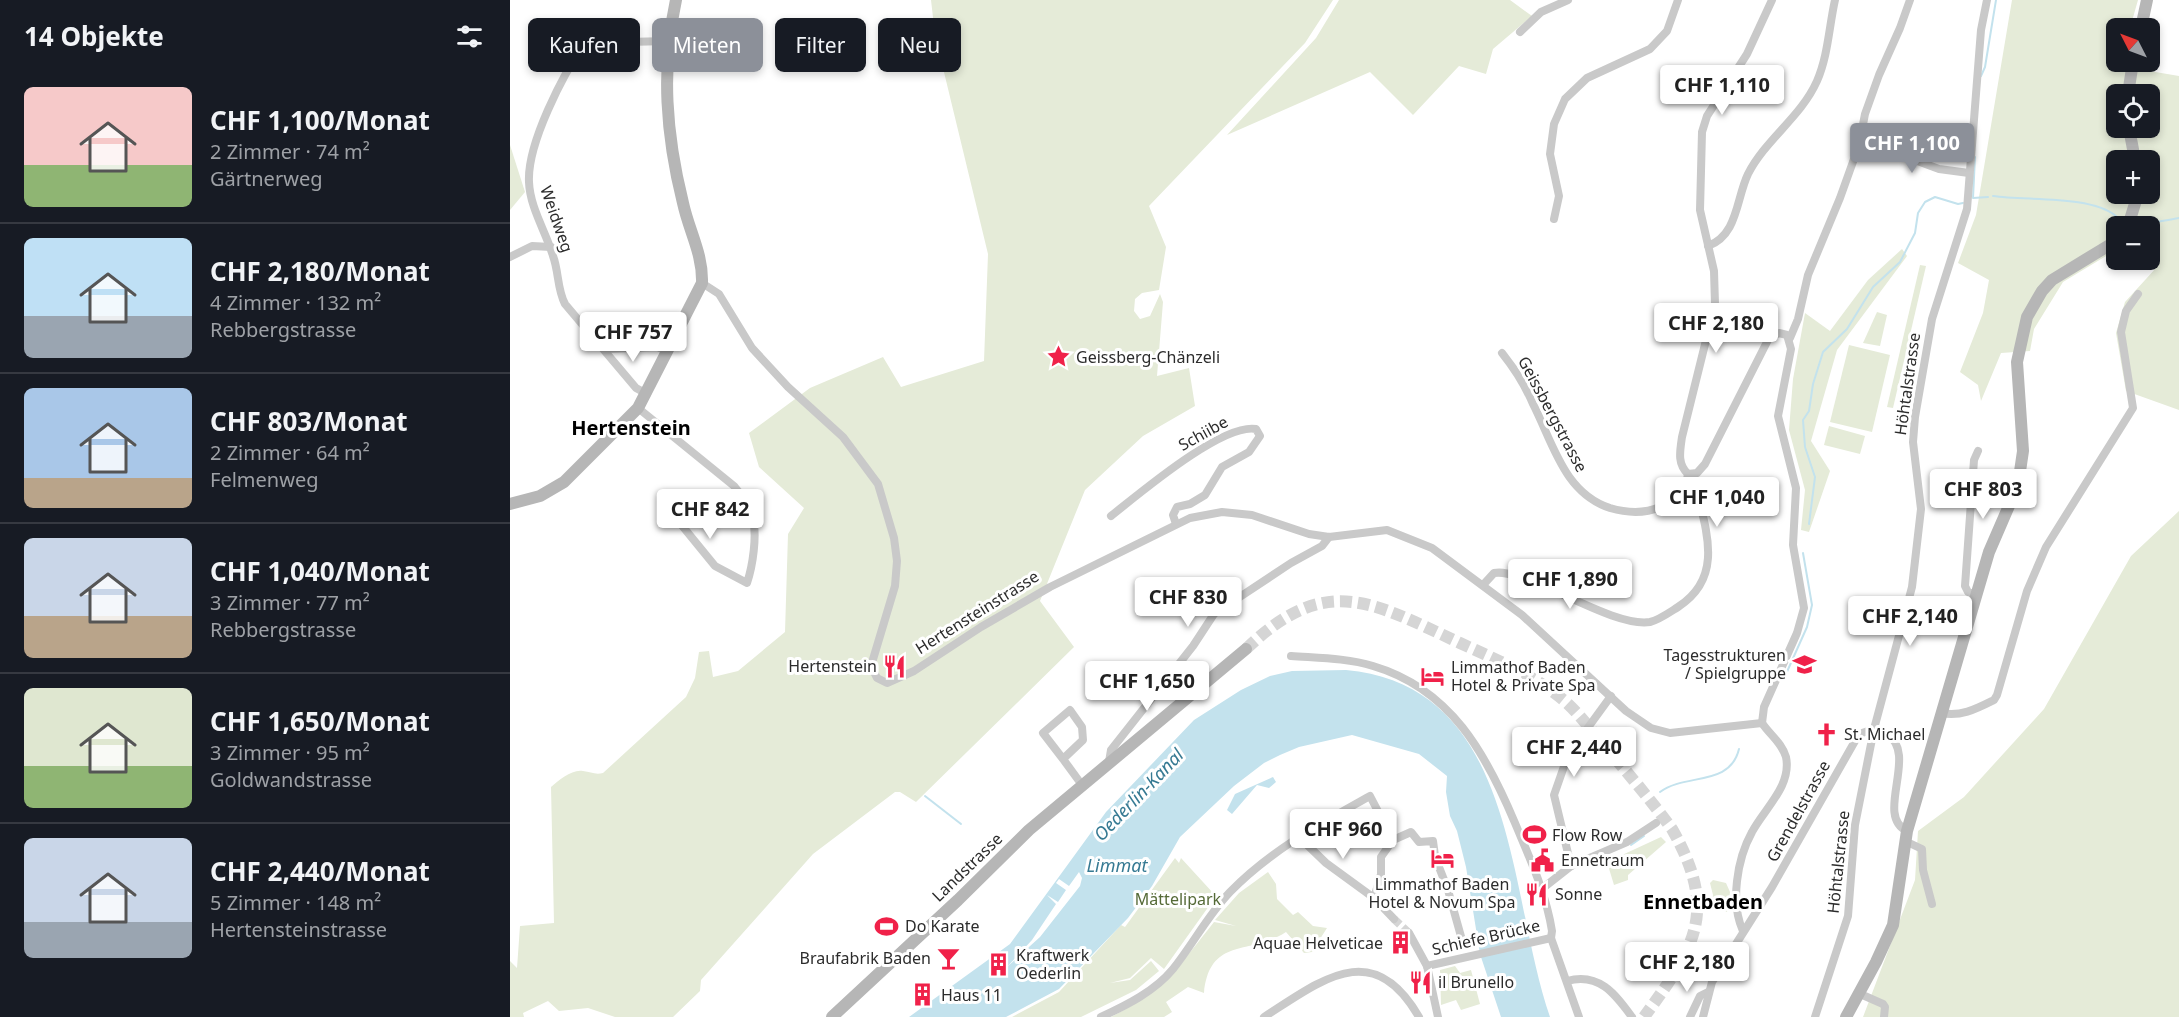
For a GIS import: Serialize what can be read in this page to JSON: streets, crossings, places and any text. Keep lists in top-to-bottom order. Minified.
{"streets":{"main road":["Landstrasse"],"street":["Weidweg","Höhtalstrasse","Geissbergstrasse","Schiibe","Hertensteinstrasse","Grendelstrasse","Schiefe Brücke"]},"crossings":[["Höhtalstrasse","Grendelstrasse"],["Schiibe","Hertensteinstrasse"]],"districts":["Hertenstein","Ennetbaden"],"water":["Oederlin-Kanal","Limmat"],"parks":["Mättelipark"],"places":{"place":["Geissberg-Chänzeli"],"school or university":["Tagesstrukturen / Spielgruppe"],"restaurant":["Hertenstein","Sonne","il Brunello"],"hotel":["Limmathof Baden Hotel & Private Spa","Limmathof Baden Hotel & Novum Spa"],"church":["St. Michael"],"sports":["Flow Row","Do Karate"],"public building":["Ennetraum"],"building":["Aquae Helveticae","Kraftwerk Oederlin","Haus 11"],"bar":["Braufabrik Baden"]},"north":"top left","page":{"heading":"14 Objekte","map_buttons":["+","−"],"chip":["Kaufen","Mieten","Filter","Neu"],"price":["CHF 1,110","CHF 1,100","CHF 2,180","CHF 757","CHF 803","CHF 1,040","CHF 842","CHF 1,890","CHF 830","CHF 2,140","CHF 1,650","CHF 2,440","CHF 960","CHF 2,180"],"list":[{"name":"CHF 1,100/Monat","note":"2 Zimmer · 74 m² · Gärtnerweg"},{"name":"CHF 2,180/Monat","note":"4 Zimmer · 132 m² · Rebbergstrasse"},{"name":"CHF 803/Monat","note":"2 Zimmer · 64 m² · Felmenweg"},{"name":"CHF 1,040/Monat","note":"3 Zimmer · 77 m² · Rebbergstrasse"},{"name":"CHF 1,650/Monat","note":"3 Zimmer · 95 m² · Goldwandstrasse"},{"name":"CHF 2,440/Monat","note":"5 Zimmer · 148 m² · Hertensteinstrasse"}]}}
